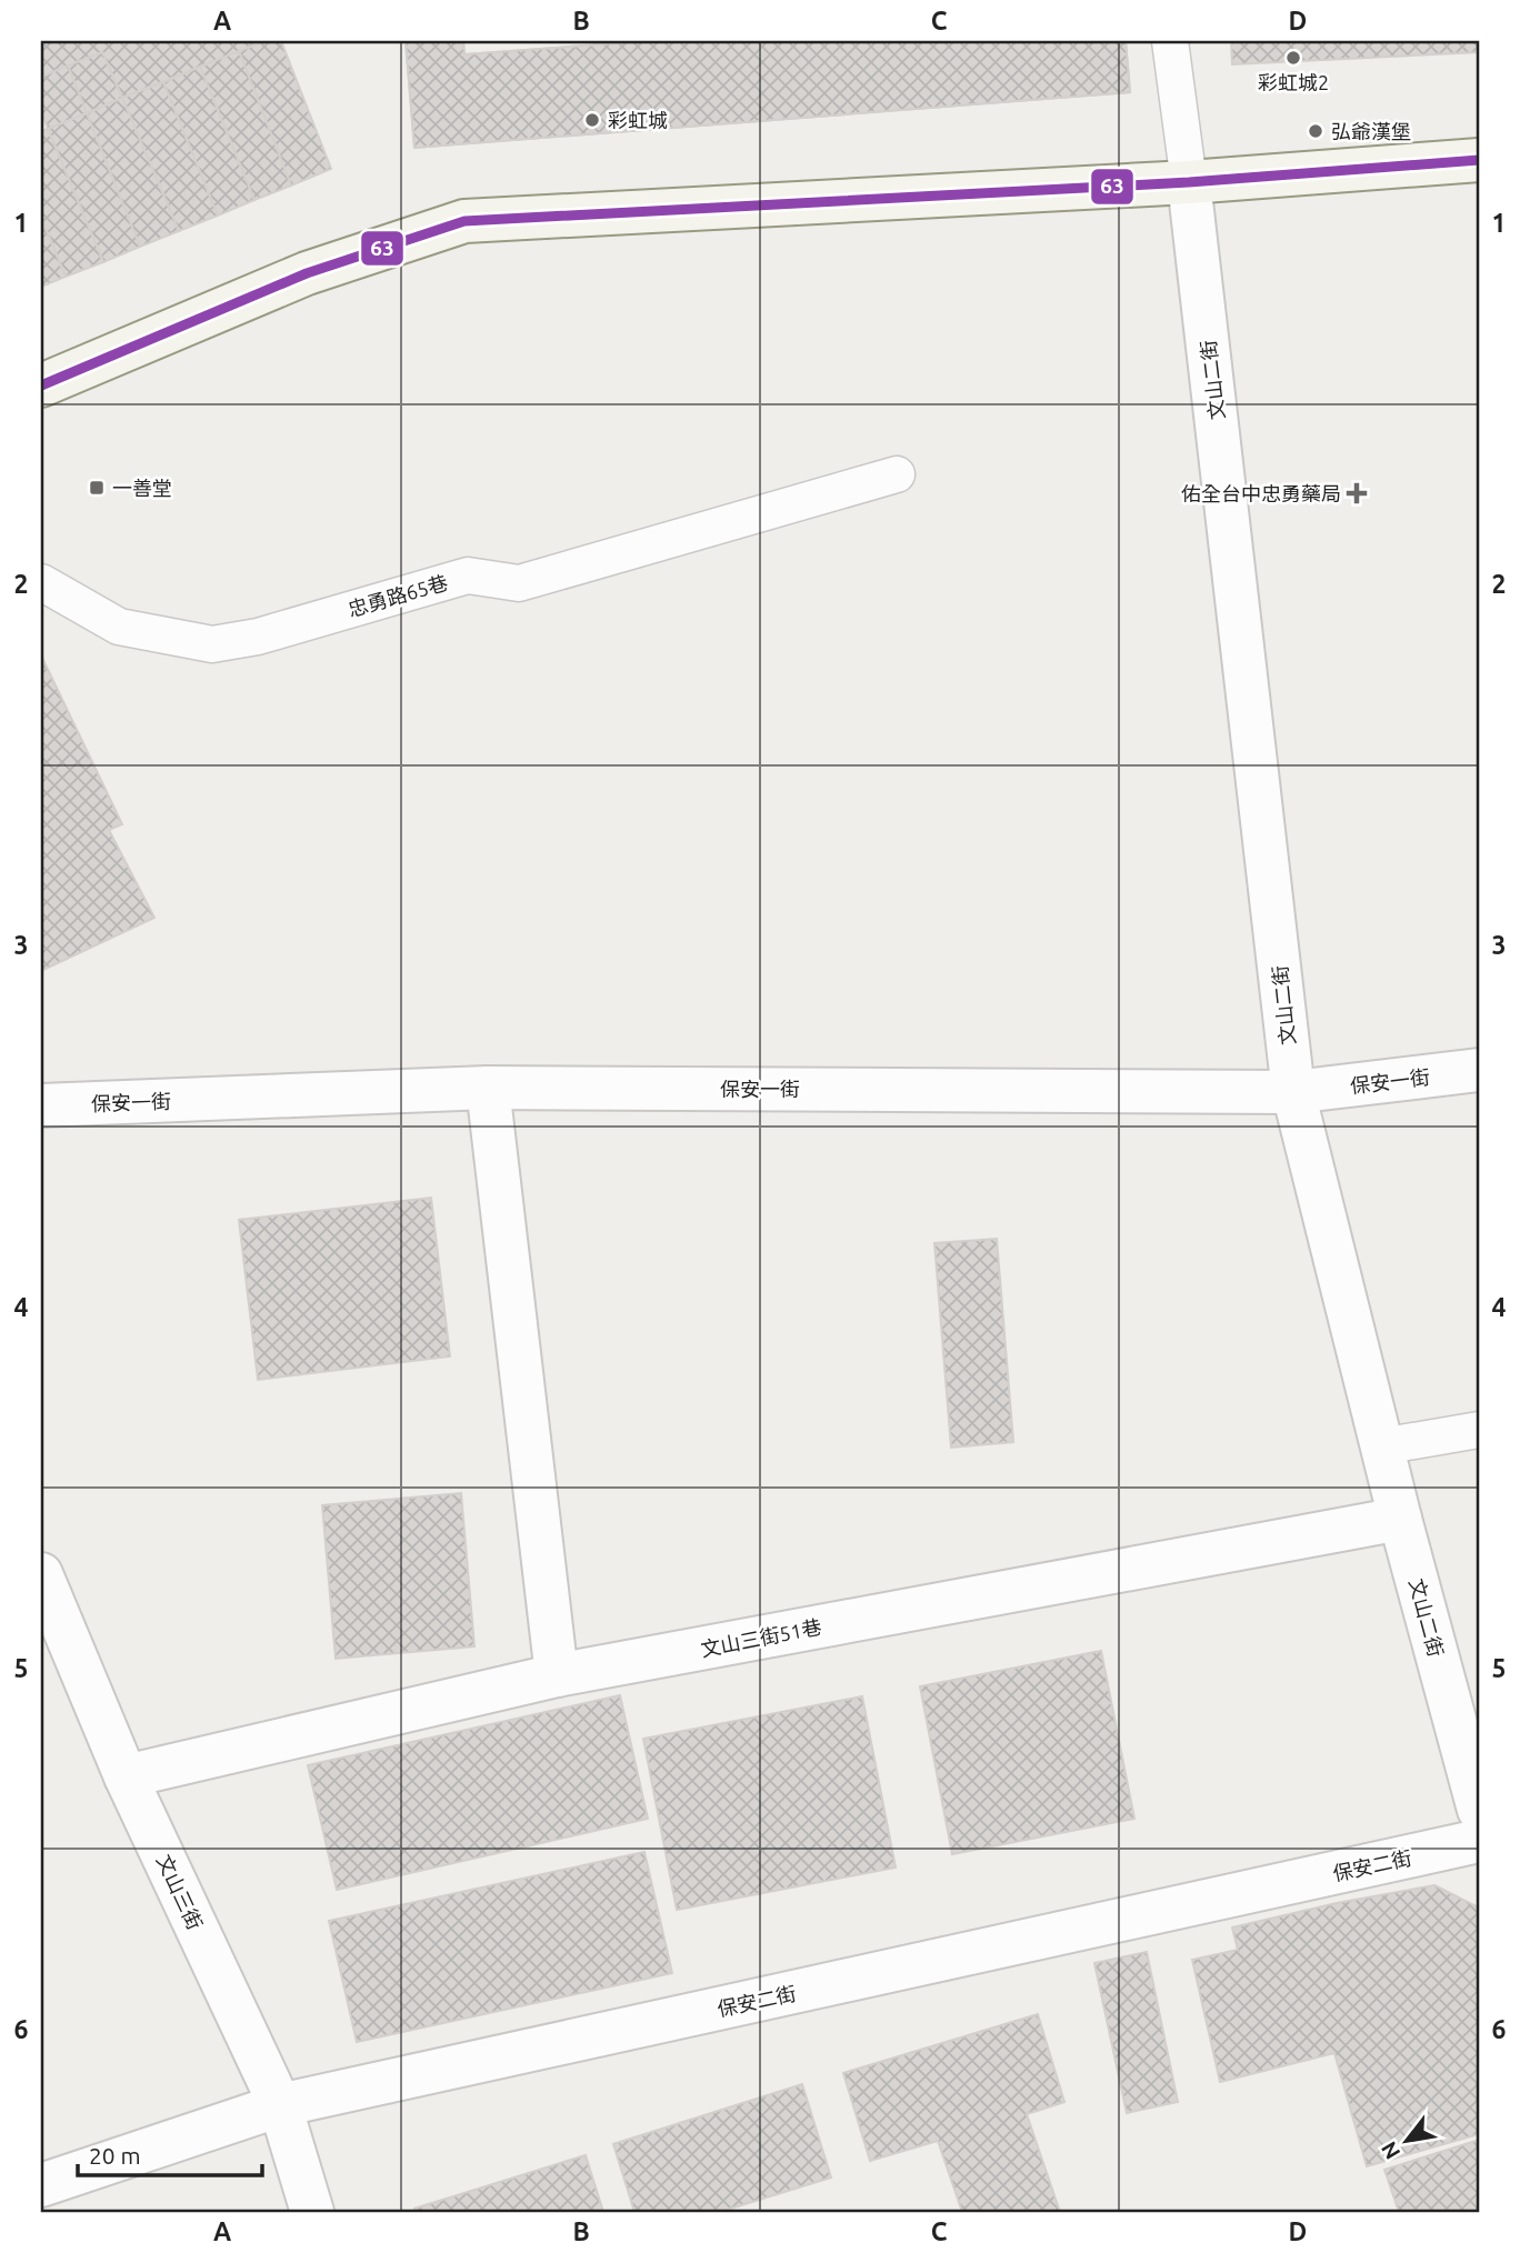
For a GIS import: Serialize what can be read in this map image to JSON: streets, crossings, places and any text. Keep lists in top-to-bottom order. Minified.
{"streets":{"street":["文山二街","保安一街","文山三街51巷","保安二街","文山三街"],"lane":["忠勇路65巷"]},"crossings":[["文山二街","保安一街"],["文山二街","文山三街51巷"],["文山三街51巷","文山三街"],["保安二街","文山三街"]],"places":{"other":["彩虹城2","彩虹城","弘爺漢堡"],"transit":["一善堂"],"health":["佑全台中忠勇藥局"]},"lines":["transit line 63"],"scale_bar":"20 m","north":"bottom left","grid":{"columns":["A","B","C","D"],"rows":["1","2","3","4","5","6"]}}
